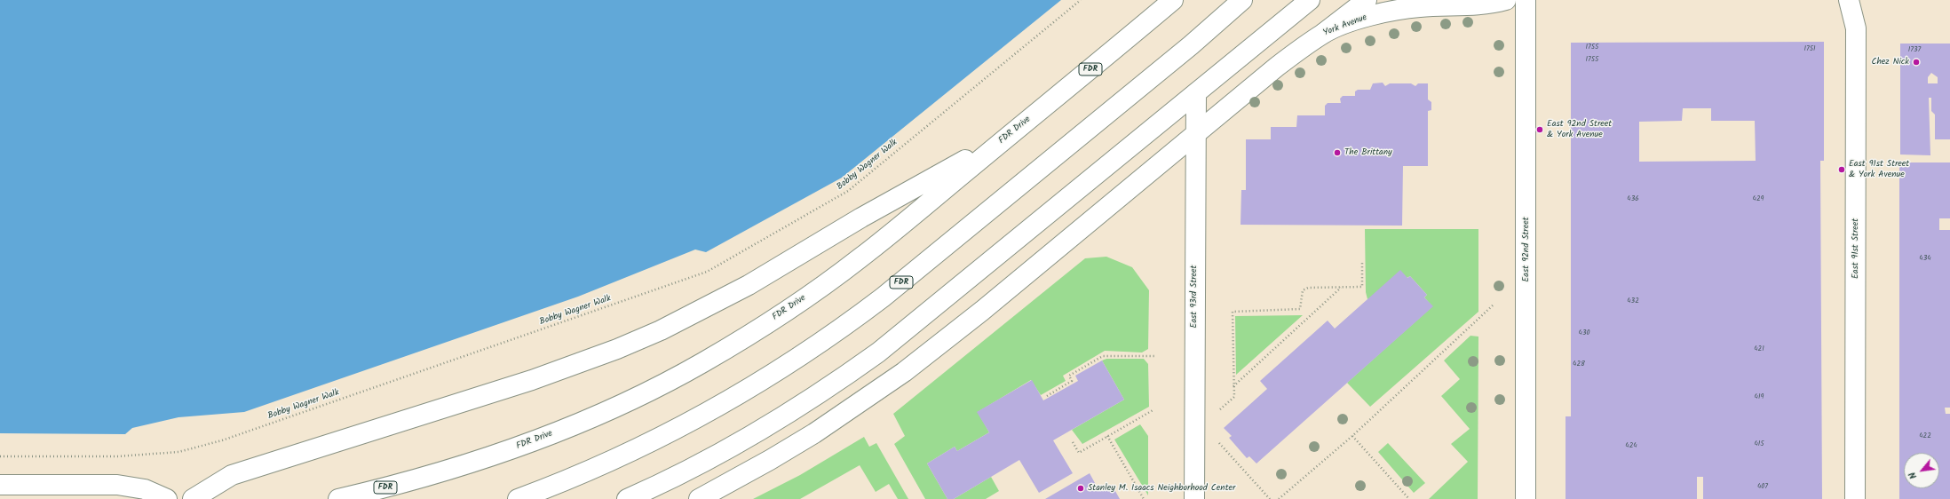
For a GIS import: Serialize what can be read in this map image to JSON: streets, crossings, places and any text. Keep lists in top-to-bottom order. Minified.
{"streets":{"main road":["York Avenue","FDR","FDR Drive","East 91st Street","East 92nd Street","East 93rd Street"],"path":["Bobby Wagner Walk"]},"crossings":[["York Avenue","East 93rd Street"]],"places":["Chez Nick","East 92nd Street & York Avenue","The Brittany","East 91st Street & York Avenue","Stanley M. Isaacs Neighborhood Center"],"house_numbers":["1755","1751","1737","1755","436","429","434","432","430","421","428","419","422","415","424","407"],"north":"bottom left"}
